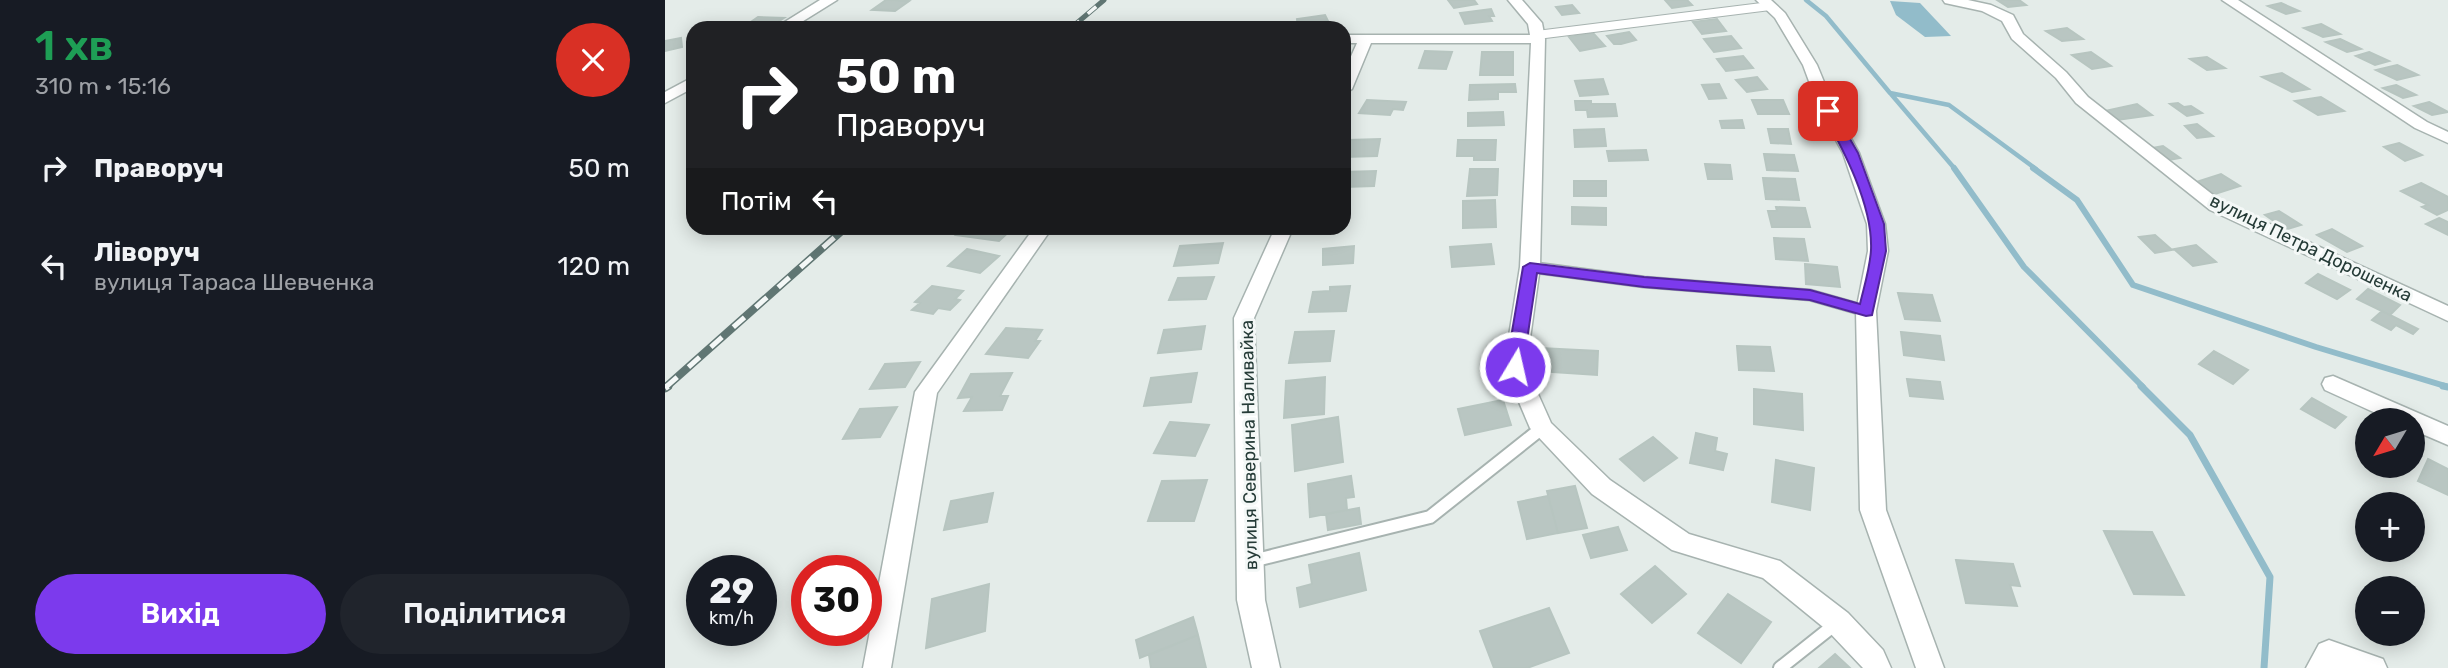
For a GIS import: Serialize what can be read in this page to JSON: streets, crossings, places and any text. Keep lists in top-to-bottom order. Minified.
{"streets":{"street":["вулиця Петра Дорошенка","вулиця Северина Наливайка"]},"north":"bottom left","page":{"heading":["1 хв","310 m · 15:16"],"turn":["50 m","Праворуч"],"list":[{"name":"Праворуч","value":"50 m"},{"name":"Ліворуч","note":"вулиця Тараса Шевченка","value":"120 m"}],"then":"Потім","map_buttons":["+","−"],"speed":"29 km/h","limit":"30","buttons":["Вихід","Поділитися"]}}
